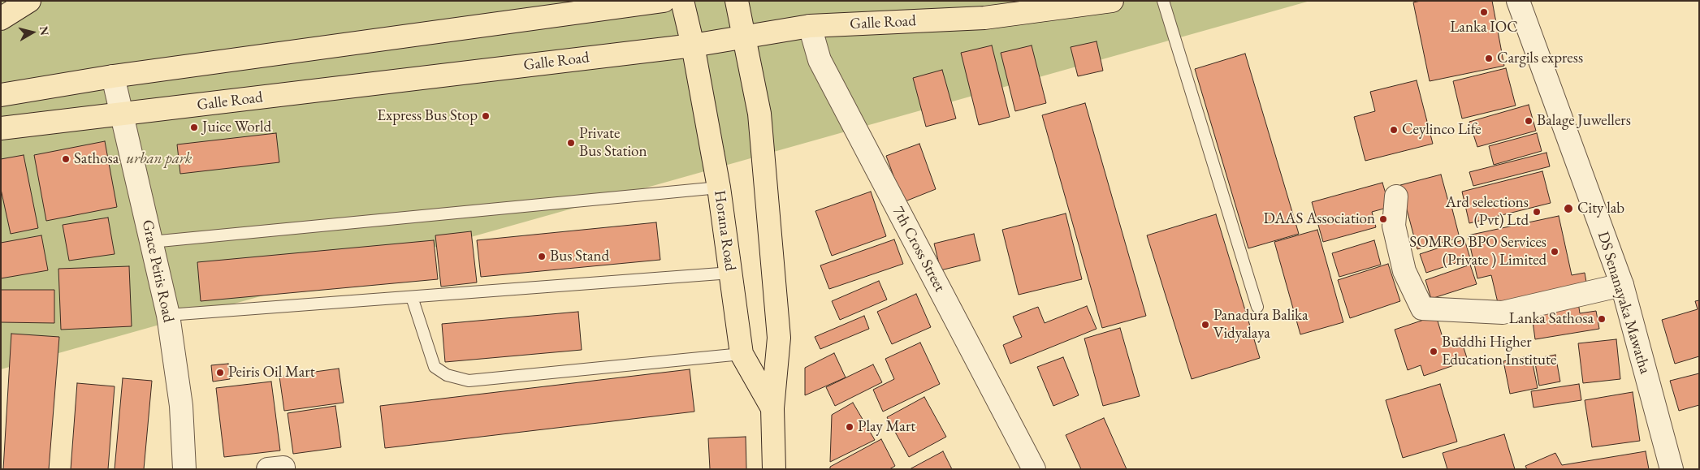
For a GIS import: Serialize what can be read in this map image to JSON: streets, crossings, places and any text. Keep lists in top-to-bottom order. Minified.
{"streets":{"main road":["Galle Road","Horana Road"],"street":["7th Cross Street","Grace Peiris Road","DS Senanayaka Mawatha"]},"crossings":[["Galle Road","Horana Road"],["Galle Road","7th Cross Street"],["Galle Road","Grace Peiris Road"]],"parks":["urban park"],"places":["Lanka IOC","Cargils express","Express Bus Stop","Balage Juwellers","Juice World","Ceylinco Life","Private Bus Station","Sathosa","City lab","Ard selections (Pvt) Ltd","DAAS Association","SOMRO BPO Services (Private ) Limited","Bus Stand","Lanka Sathosa","Panadura Balika Vidyalaya","Buddhi Higher Education Institute","Peiris Oil Mart","Play Mart"],"north":"right"}
